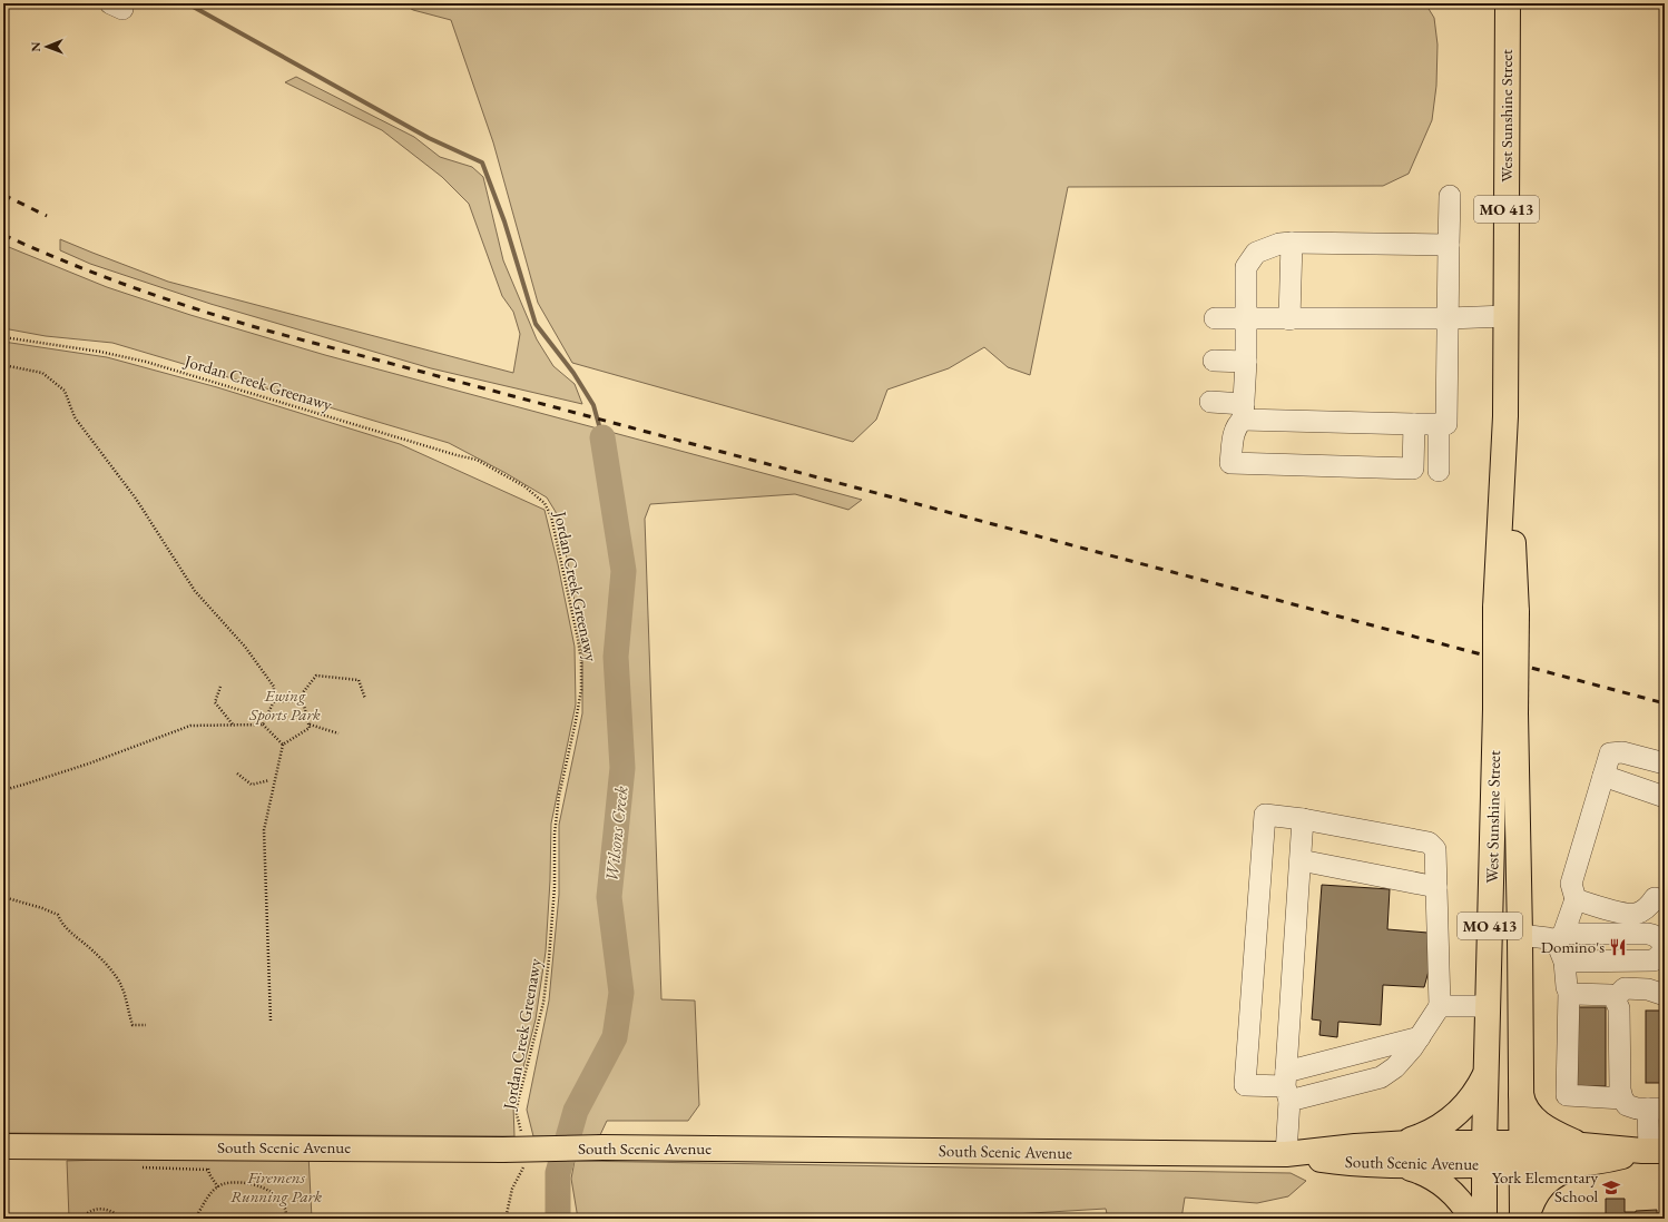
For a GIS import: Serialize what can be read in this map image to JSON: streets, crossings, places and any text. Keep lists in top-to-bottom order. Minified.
{"streets":{"main road":["West Sunshine Street","MO 413","South Scenic Avenue"],"path":["Jordan Creek Greenawy"]},"crossings":[["West Sunshine Street","South Scenic Avenue"]],"water":["Wilsons Creek"],"parks":["Ewing Sports Park","Firemens Running Park"],"places":{"restaurant":["Domino's"],"school or university":["York Elementary School"]},"north":"left"}
